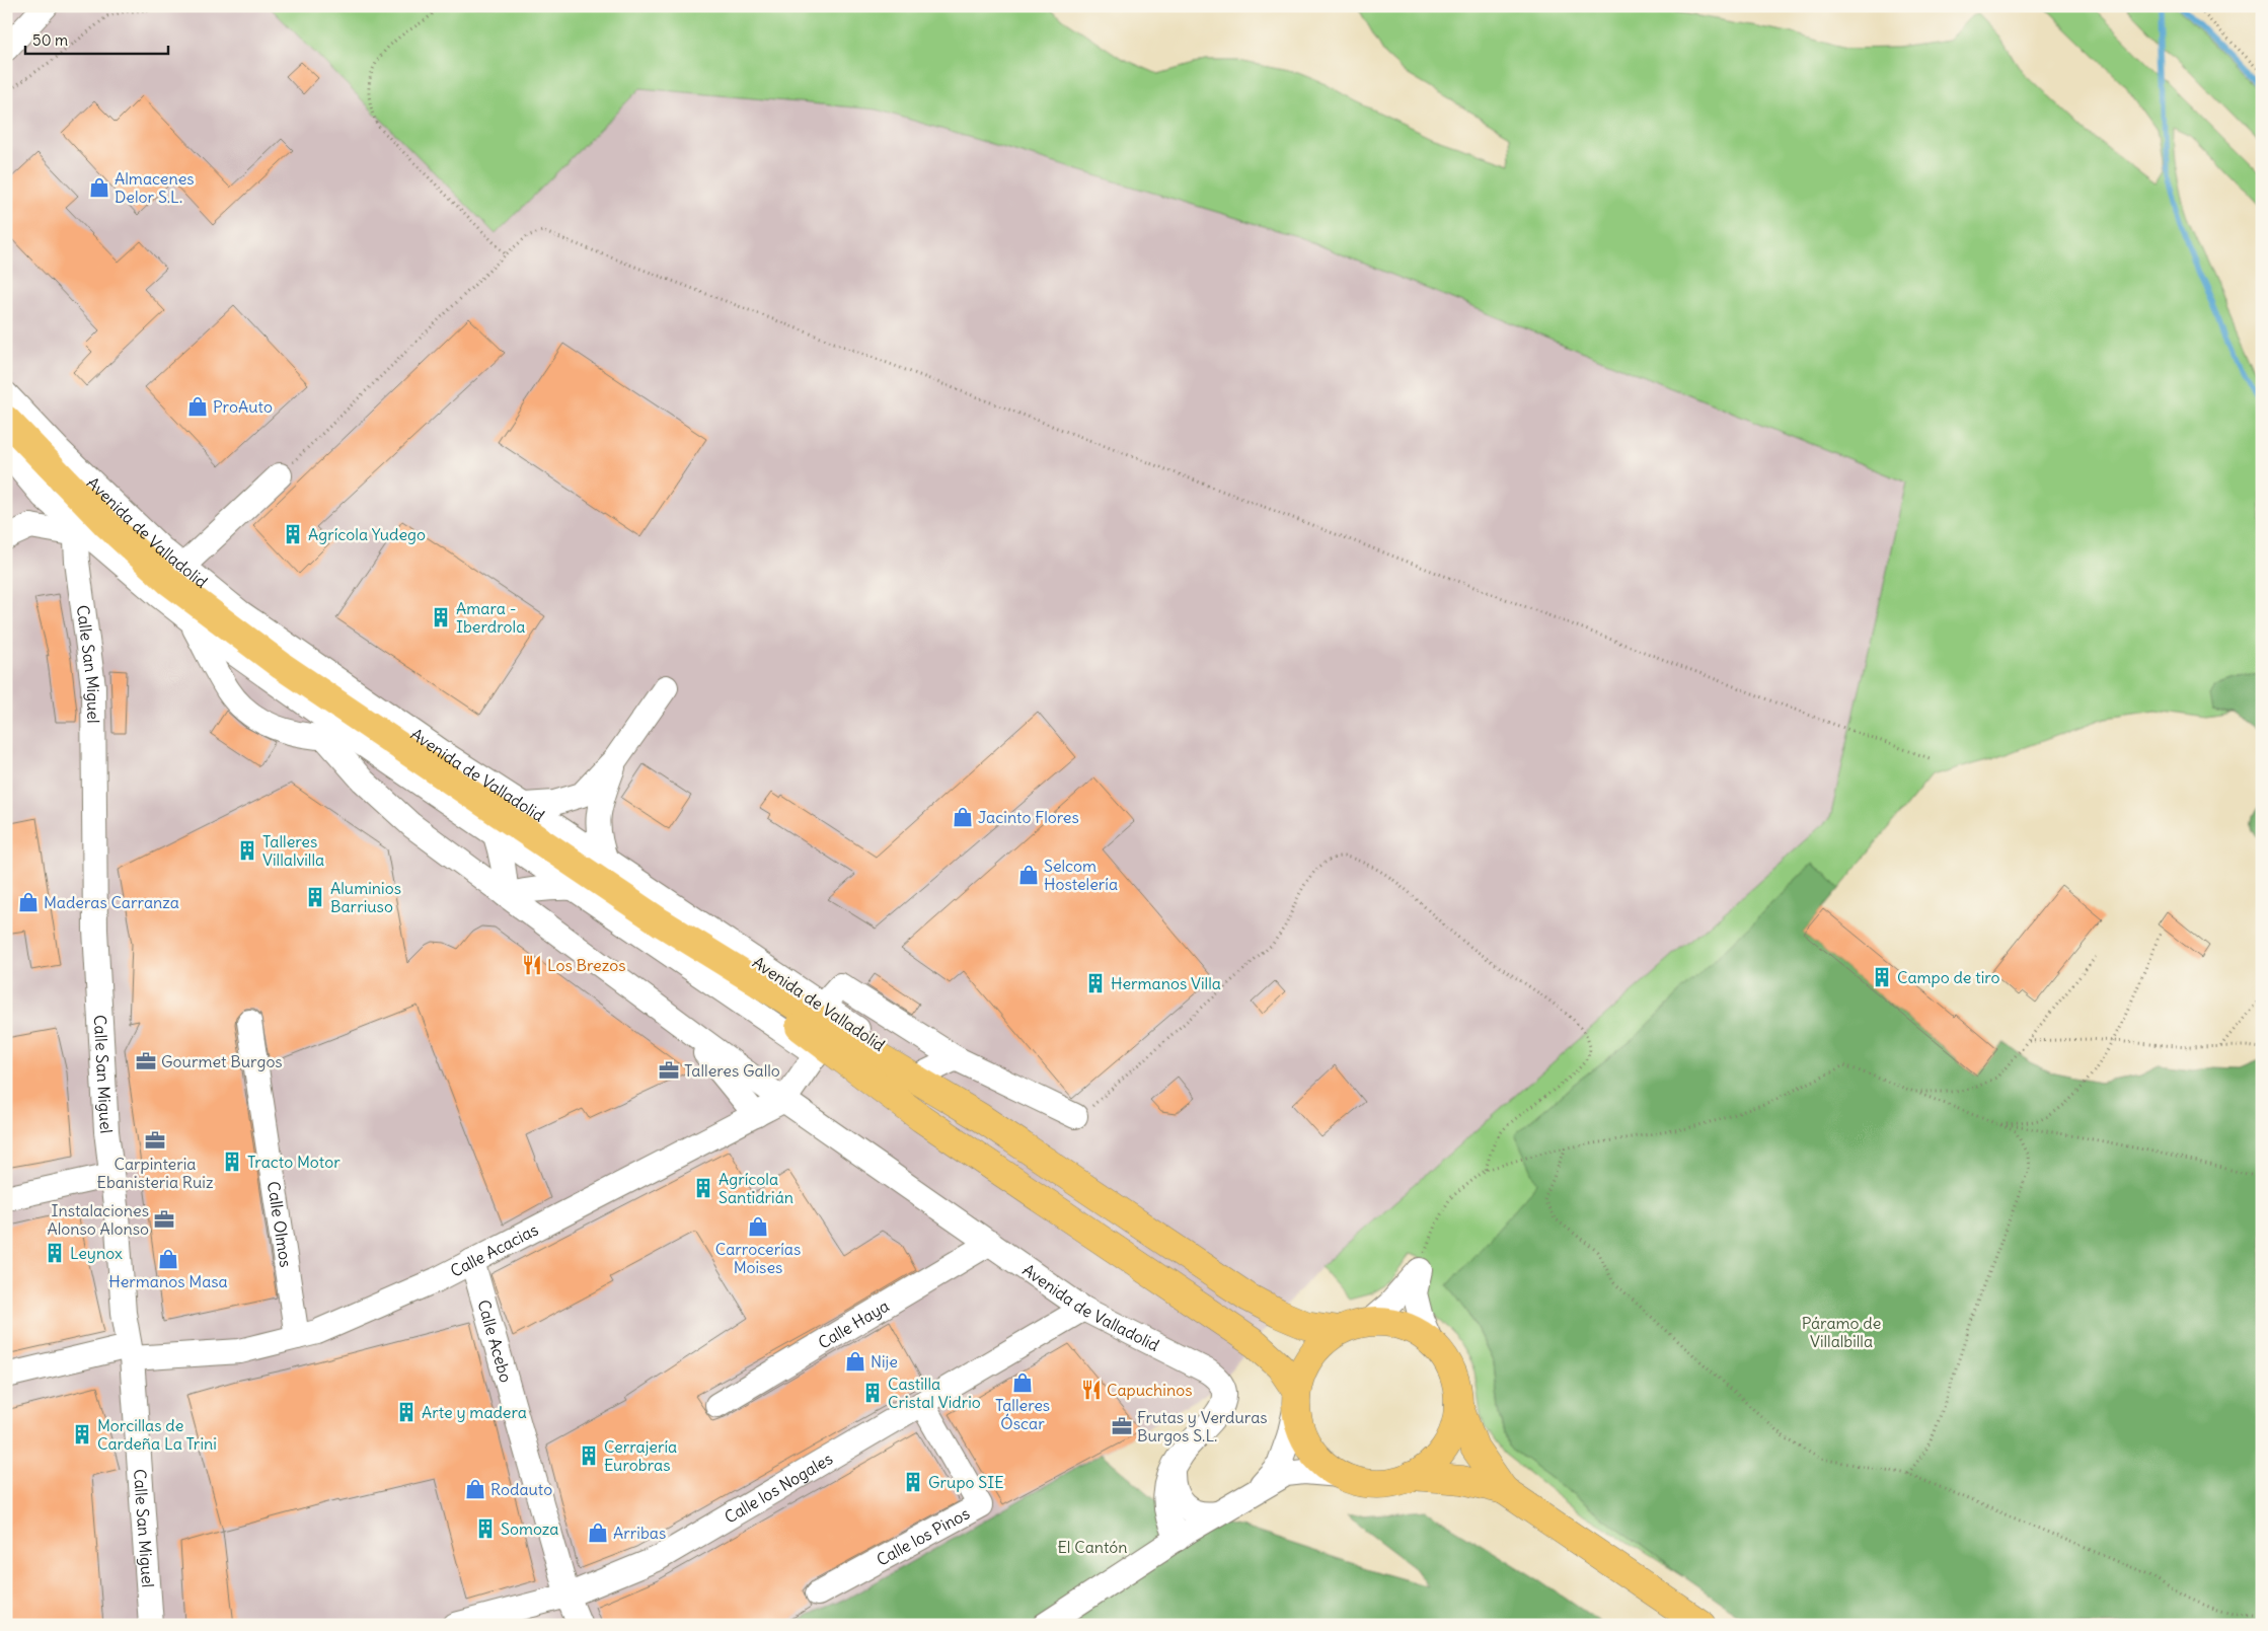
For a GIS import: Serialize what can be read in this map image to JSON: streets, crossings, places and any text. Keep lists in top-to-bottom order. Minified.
{"streets":{"highway":["Avenida de Valladolid"],"street":["Calle San Miguel","Calle Olmos","Calle Acacias","Calle Haya","Calle Acebo","Calle los Nogales","Calle los Pinos"]},"crossings":[["Avenida de Valladolid","Calle Acacias"],["Avenida de Valladolid","Calle Haya"],["Avenida de Valladolid","Calle los Nogales"],["Calle San Miguel","Calle Acacias"],["Calle Olmos","Calle Acacias"],["Calle Acacias","Calle Acebo"],["Calle Acebo","Calle los Nogales"],["Calle los Nogales","Calle los Pinos"]],"parks":["Páramo de Villalbilla","El Cantón"],"places":{"shop":["Almacenes Delor S.L.","ProAuto","Jacinto Flores","Selcom Hostelería","Maderas Carranza","Carrocerías Moises","Hermanos Masa","Nije","Talleres Óscar","Rodauto","Arribas"],"building":["Agrícola Yudego","Amara - Iberdrola","Talleres Villalvilla","Aluminios Barriuso","Campo de tiro","Hermanos Villa","Tracto Motor","Agrícola Santidrián","Leynox","Castilla Cristal Vidrio","Arte y madera","Morcillas de Cardeña La Trini","Cerrajería Eurobras","Grupo SIE","Somoza"],"restaurant":["Los Brezos","Capuchinos"],"office":["Gourmet Burgos","Talleres Gallo","Carpinteria Ebanisteria Ruiz","Instalaciones Alonso Alonso","Frutas y Verduras Burgos S.L."]},"scale_bar":"50 m"}
